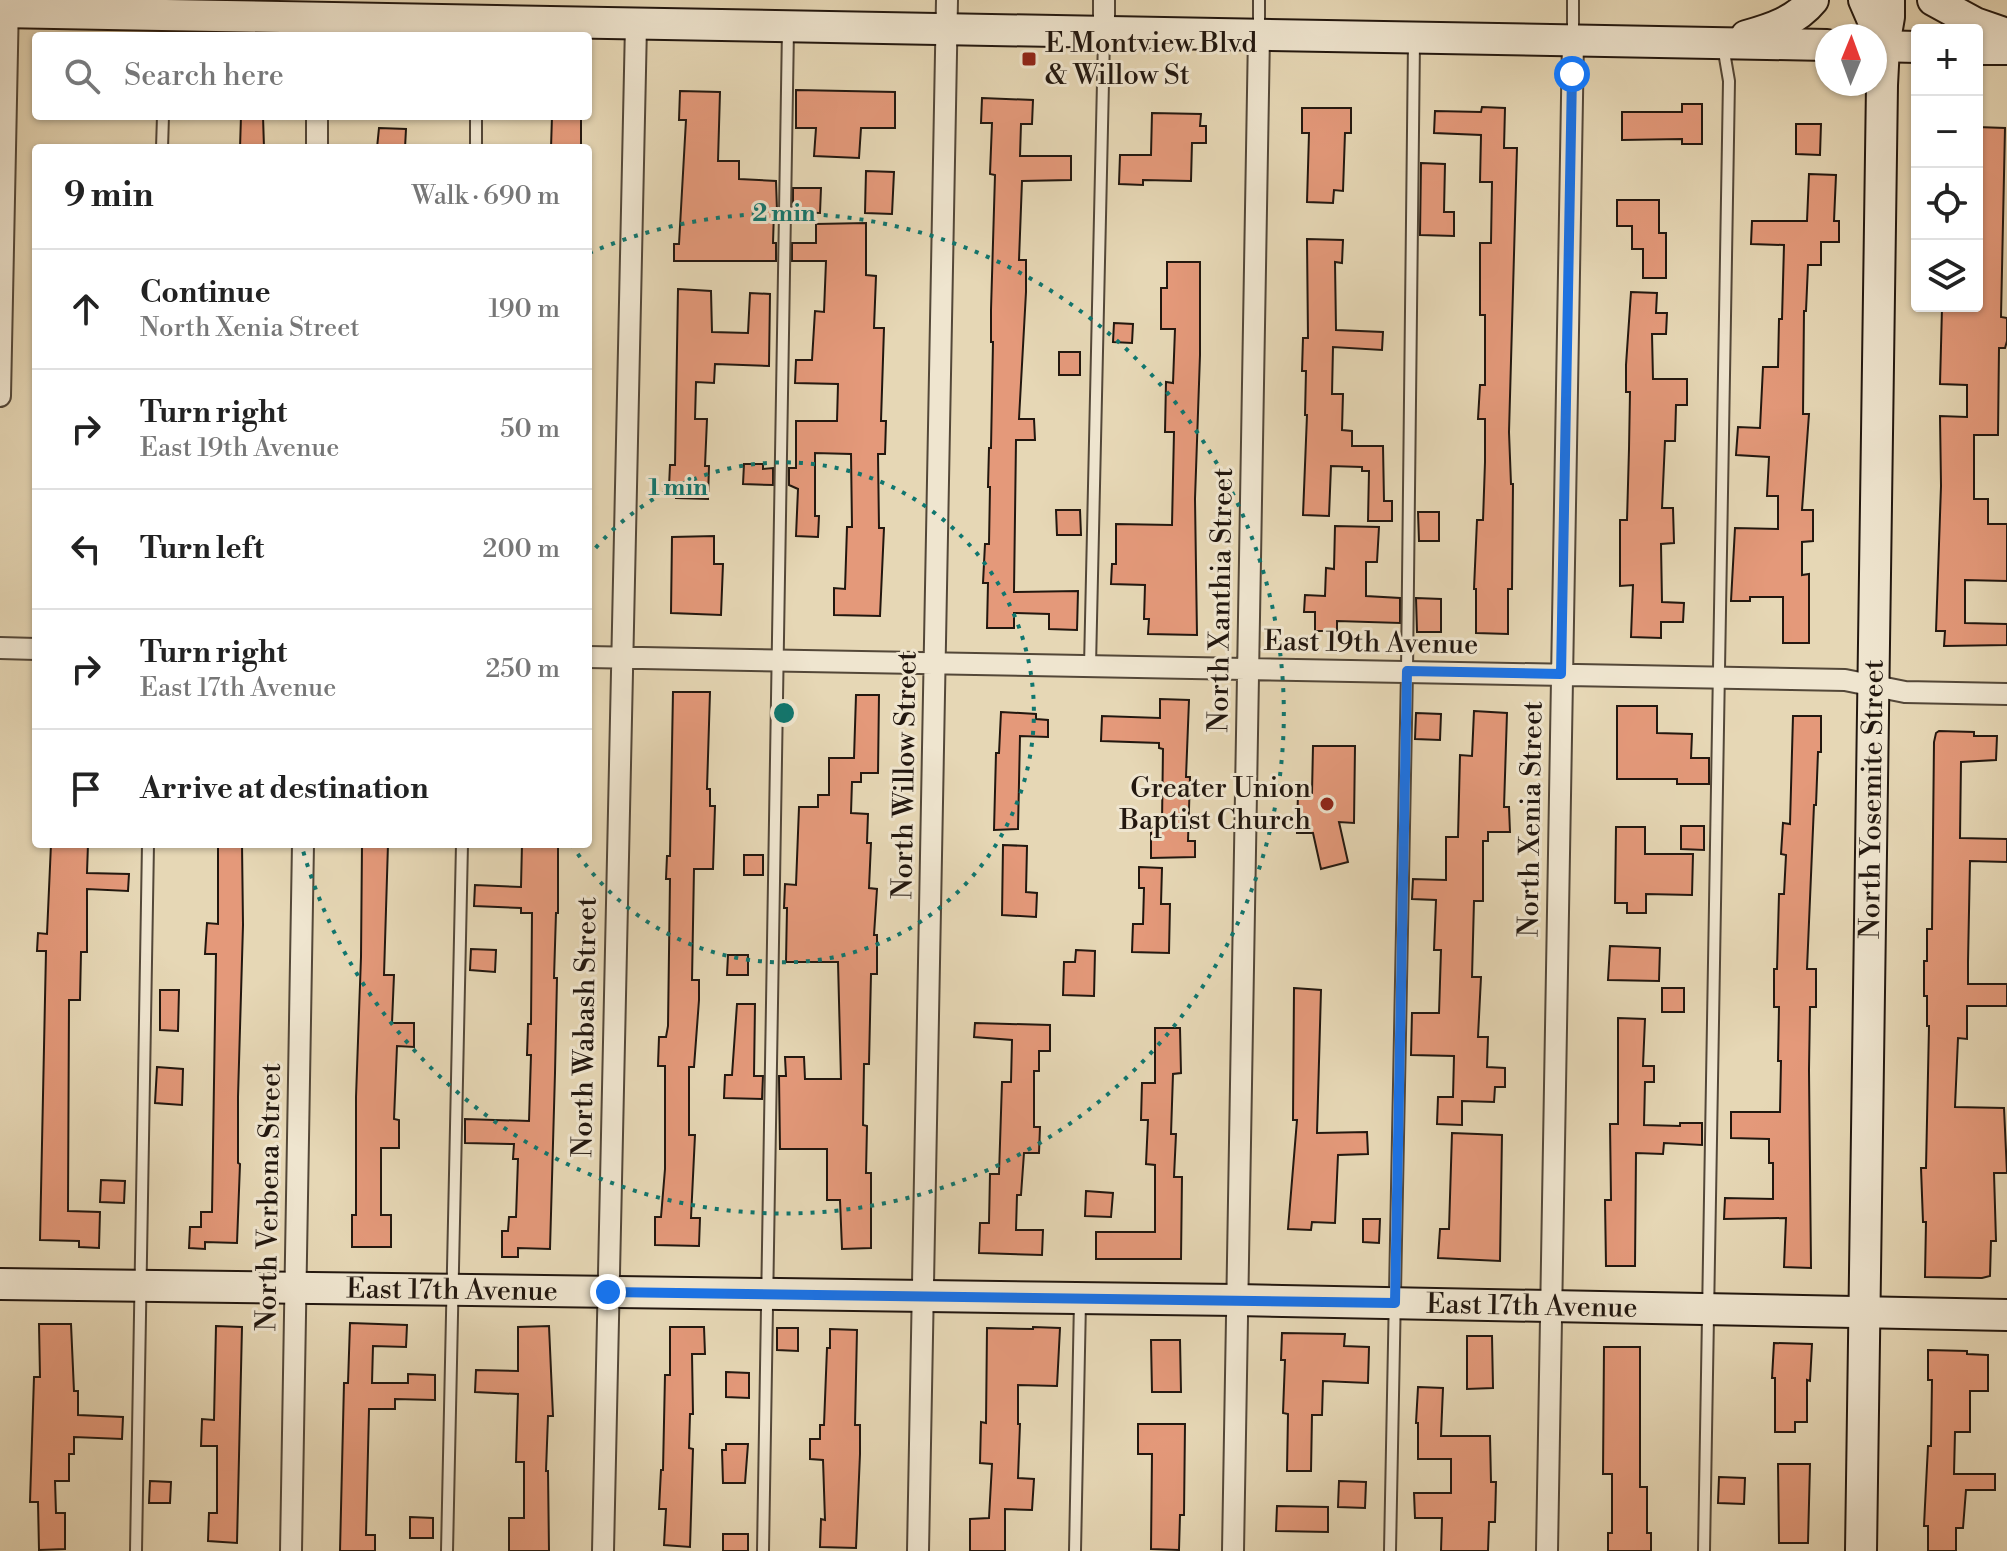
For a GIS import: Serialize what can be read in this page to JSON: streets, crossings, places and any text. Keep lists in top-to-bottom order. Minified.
{"streets":{"main road":["North Yosemite Street","East 17th Avenue"],"street":["North Xanthia Street","East 19th Avenue","North Willow Street","North Xenia Street","North Wabash Street","North Verbena Street"]},"crossings":[["North Xanthia Street","East 19th Avenue"],["North Xanthia Street","East 17th Avenue"],["East 19th Avenue","North Willow Street"],["East 19th Avenue","North Yosemite Street"],["East 19th Avenue","North Xenia Street"],["East 19th Avenue","North Wabash Street"],["North Willow Street","East 17th Avenue"],["North Yosemite Street","East 17th Avenue"],["North Xenia Street","East 17th Avenue"],["North Wabash Street","East 17th Avenue"],["North Verbena Street","East 17th Avenue"]],"places":{"transit":["E Montview Blvd & Willow St"],"other":["Greater Union Baptist Church"]},"north":"top","page":{"map_buttons":["+","−"],"search":"Search here","heading":["9 min","Walk · 690 m"],"list":[["Continue","North Xenia Street","190 m"],["Turn right","East 19th Avenue","50 m"],["Turn left","200 m"],["Turn right","East 17th Avenue","250 m"],"Arrive at destination"]},"rings":["2 min","1 min"]}
